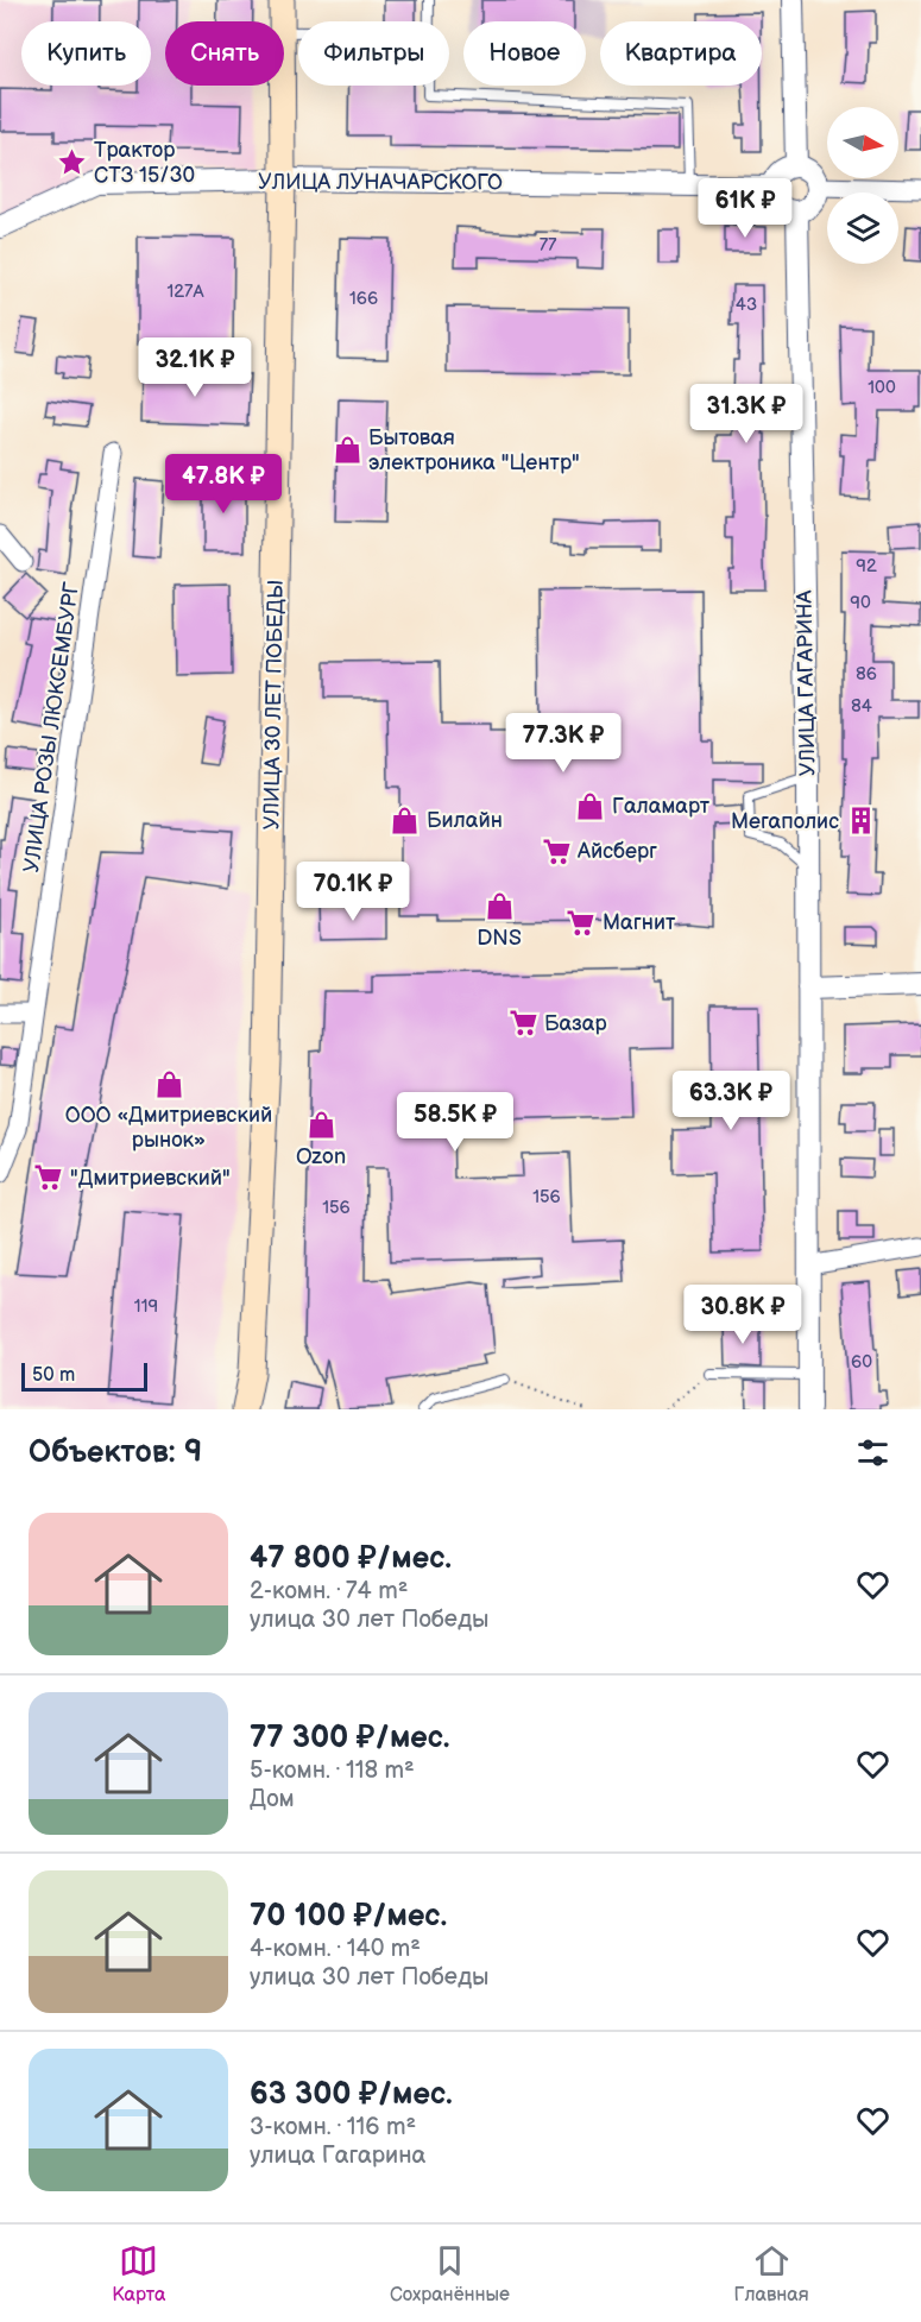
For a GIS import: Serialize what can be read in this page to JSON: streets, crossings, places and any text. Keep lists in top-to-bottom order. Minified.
{"streets":{"main road":["УЛИЦА 30 ЛЕТ ПОБЕДЫ"],"street":["УЛИЦА ЛУНАЧАРСКОГО","УЛИЦА ГАГАРИНА","УЛИЦА РОЗЫ ЛЮКСЕМБУРГ"]},"crossings":[["УЛИЦА ЛУНАЧАРСКОГО","УЛИЦА ГАГАРИНА"],["УЛИЦА ЛУНАЧАРСКОГО","УЛИЦА 30 ЛЕТ ПОБЕДЫ"]],"places":{"place":["Трактор СТЗ 15/30"],"shop":["Бытовая электроника \"Центр\"","Галамарт","Билайн","DNS","ООО «Дмитриевский рынок»","Ozon"],"building":["Мегаполис"],"supermarket":["Айсберг","Магнит","Базар","\"Дмитриевский\""]},"house_numbers":["77","127А","166","43","100","92","90","86","84","156","156","119","60"],"scale_bar":"50 m","north":"right","page":{"chip":["Купить","Снять","Фильтры","Новое","Квартира"],"price":["61K ₽","32.1K ₽","31.3K ₽","47.8K ₽","77.3K ₽","70.1K ₽","63.3K ₽","58.5K ₽","30.8K ₽"],"scale":"50 m","heading":"Объектов: 9","list":[{"name":"47 800 ₽/мес.","note":"2-комн. · 74 m² · улица 30 лет Победы"},{"name":"77 300 ₽/мес.","note":"5-комн. · 118 m² · Дом"},{"name":"70 100 ₽/мес.","note":"4-комн. · 140 m² · улица 30 лет Победы"},{"name":"63 300 ₽/мес.","note":"3-комн. · 116 m² · улица Гагарина"}],"tabs":["Карта","Сохранённые","Главная"]}}
